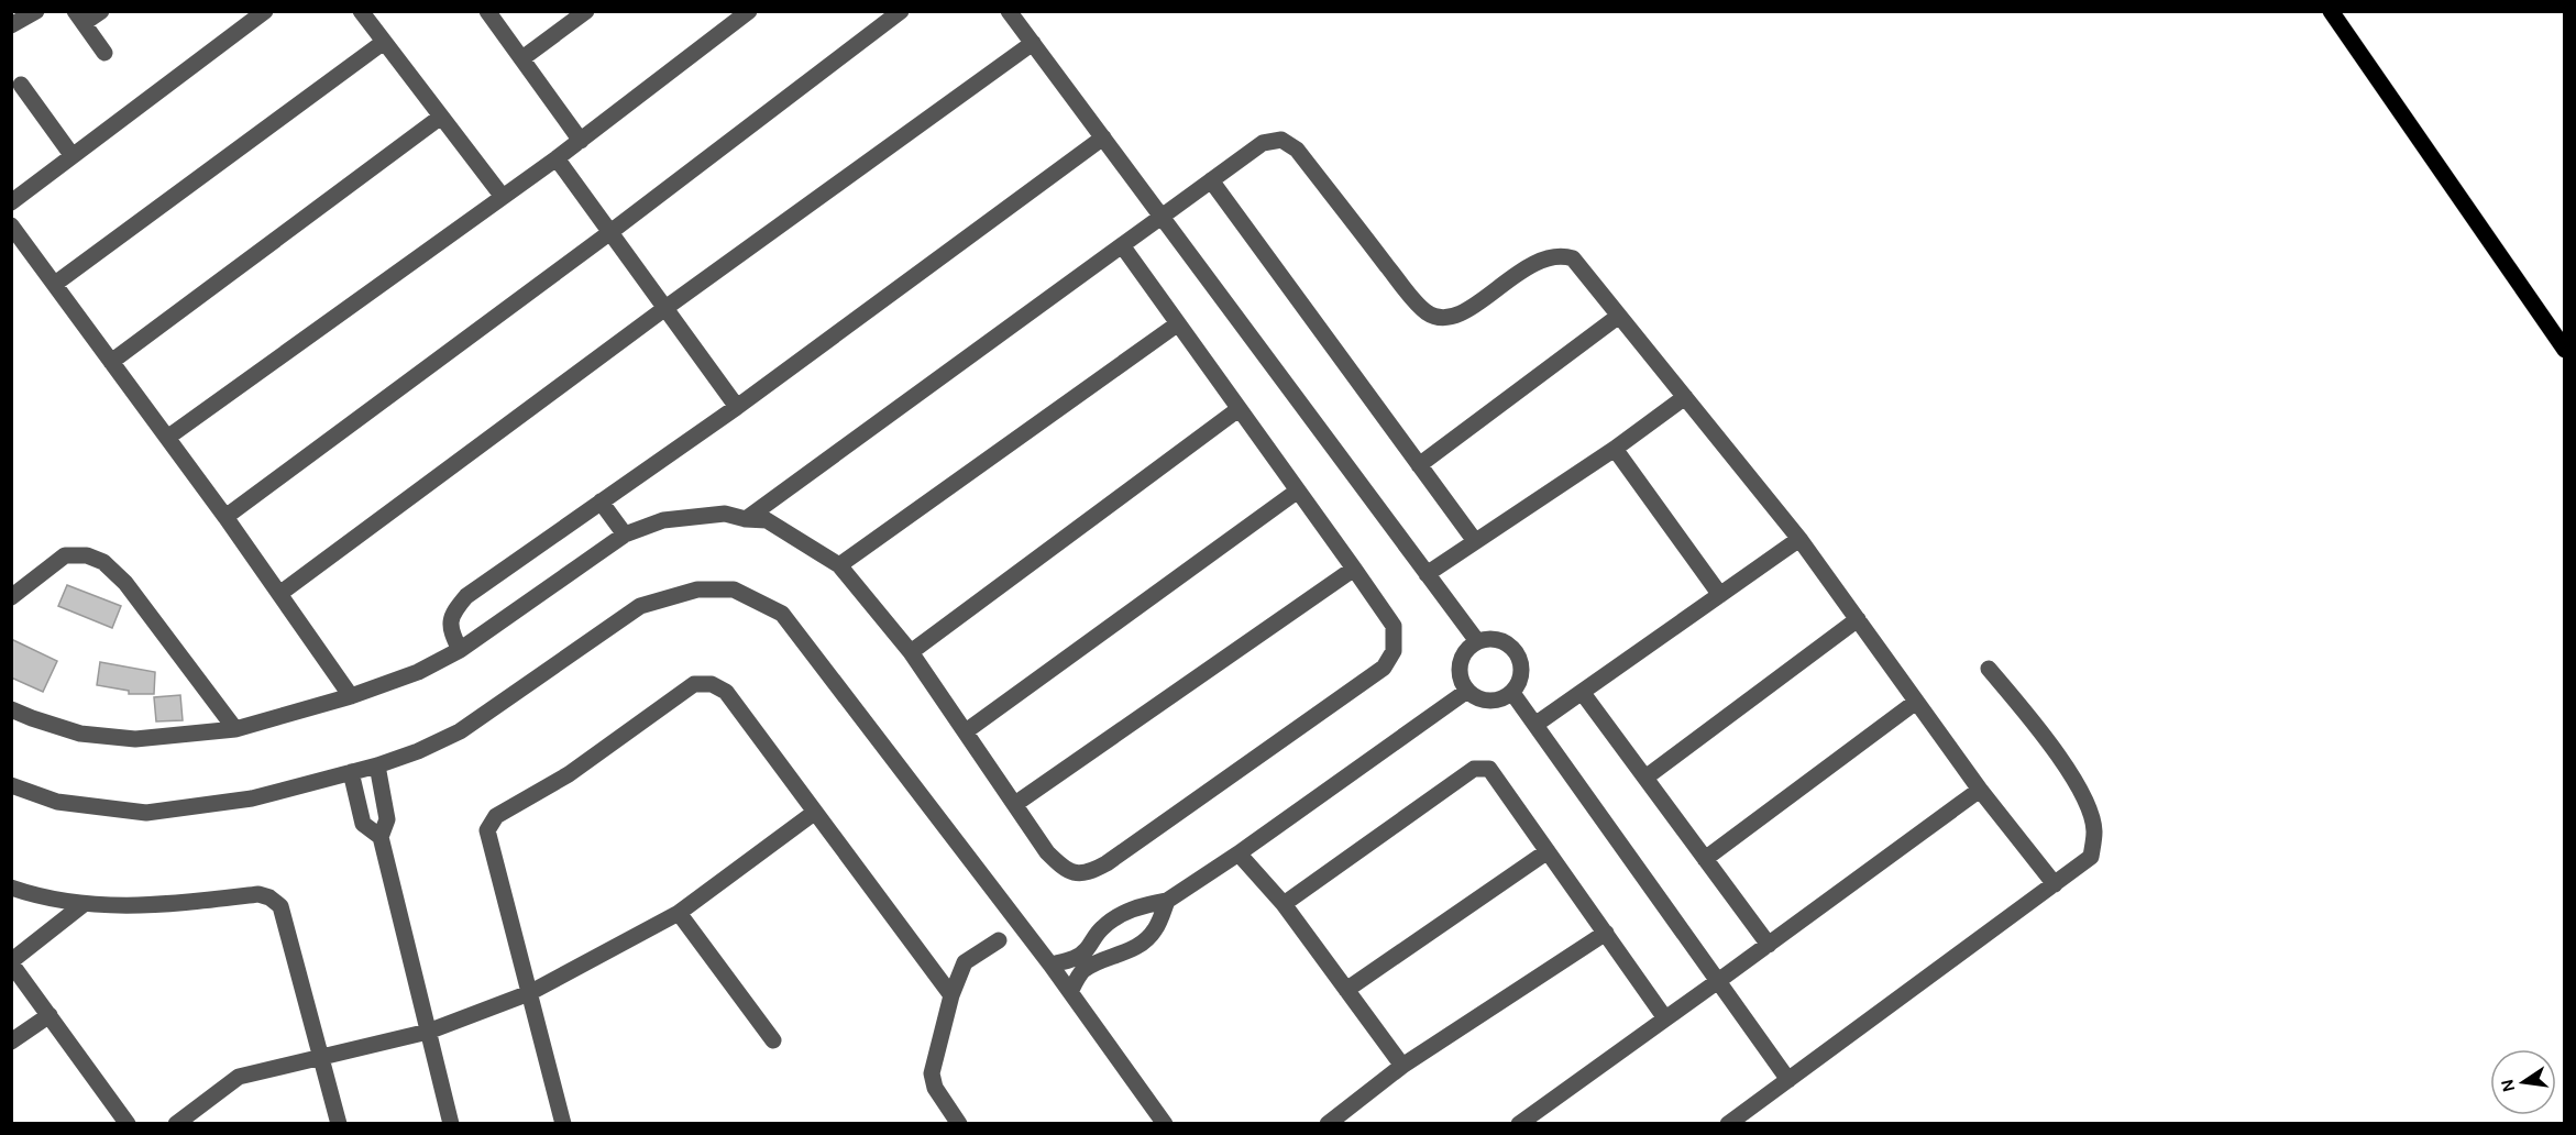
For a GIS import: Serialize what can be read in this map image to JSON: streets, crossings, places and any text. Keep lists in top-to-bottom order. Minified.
{"north":"left"}
